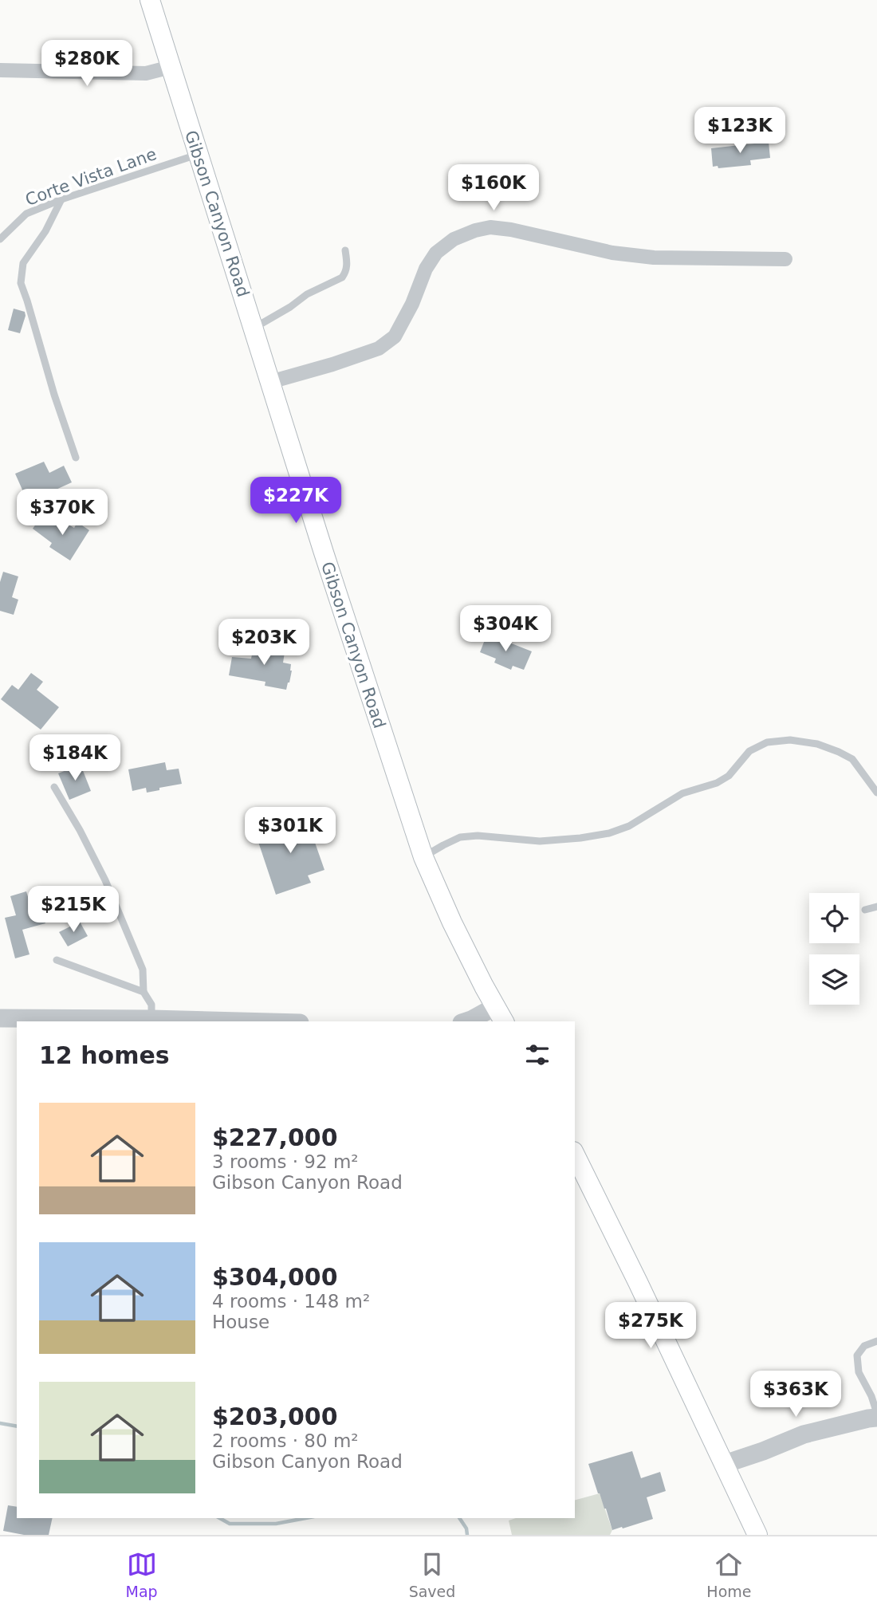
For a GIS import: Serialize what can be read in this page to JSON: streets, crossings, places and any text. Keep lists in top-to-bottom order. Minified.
{"streets":{"main road":["Gibson Canyon Road"],"lane":["Corte Vista Lane"]},"crossings":[["Corte Vista Lane","Gibson Canyon Road"]],"page":{"price":["$280K","$123K","$160K","$227K","$370K","$304K","$203K","$184K","$301K","$215K","$275K","$363K"],"heading":"12 homes","list":[{"name":"$227,000","note":"3 rooms · 92 m² · Gibson Canyon Road"},{"name":"$304,000","note":"4 rooms · 148 m² · House"},{"name":"$203,000","note":"2 rooms · 80 m² · Gibson Canyon Road"}],"tabs":["Map","Saved","Home"]}}
